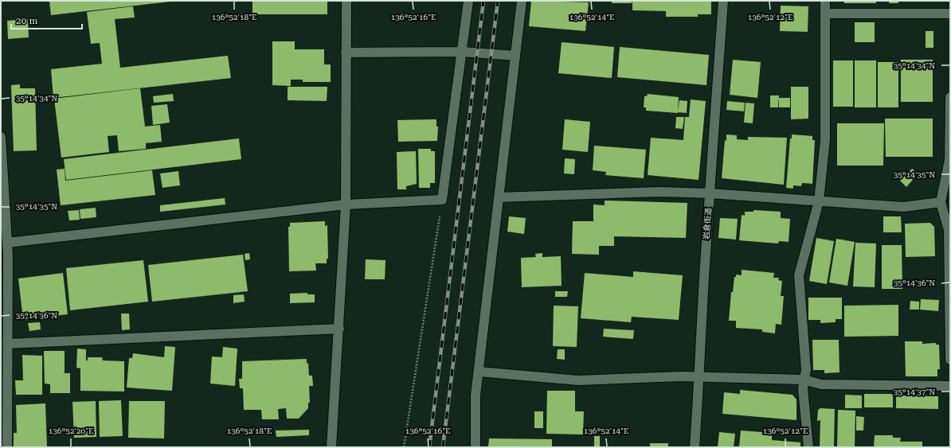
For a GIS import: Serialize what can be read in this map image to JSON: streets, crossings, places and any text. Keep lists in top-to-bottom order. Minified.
{"streets":{"street":["岩倉街道"]},"scale_bar":"20 m","coordinates":["136°52'18\"E","136°52'16\"E","136°52'14\"E","136°52'12\"E","35°14'34\"N","35°14'35\"N","35°14'36\"N","35°14'37\"N","136°52'20\"E"]}
